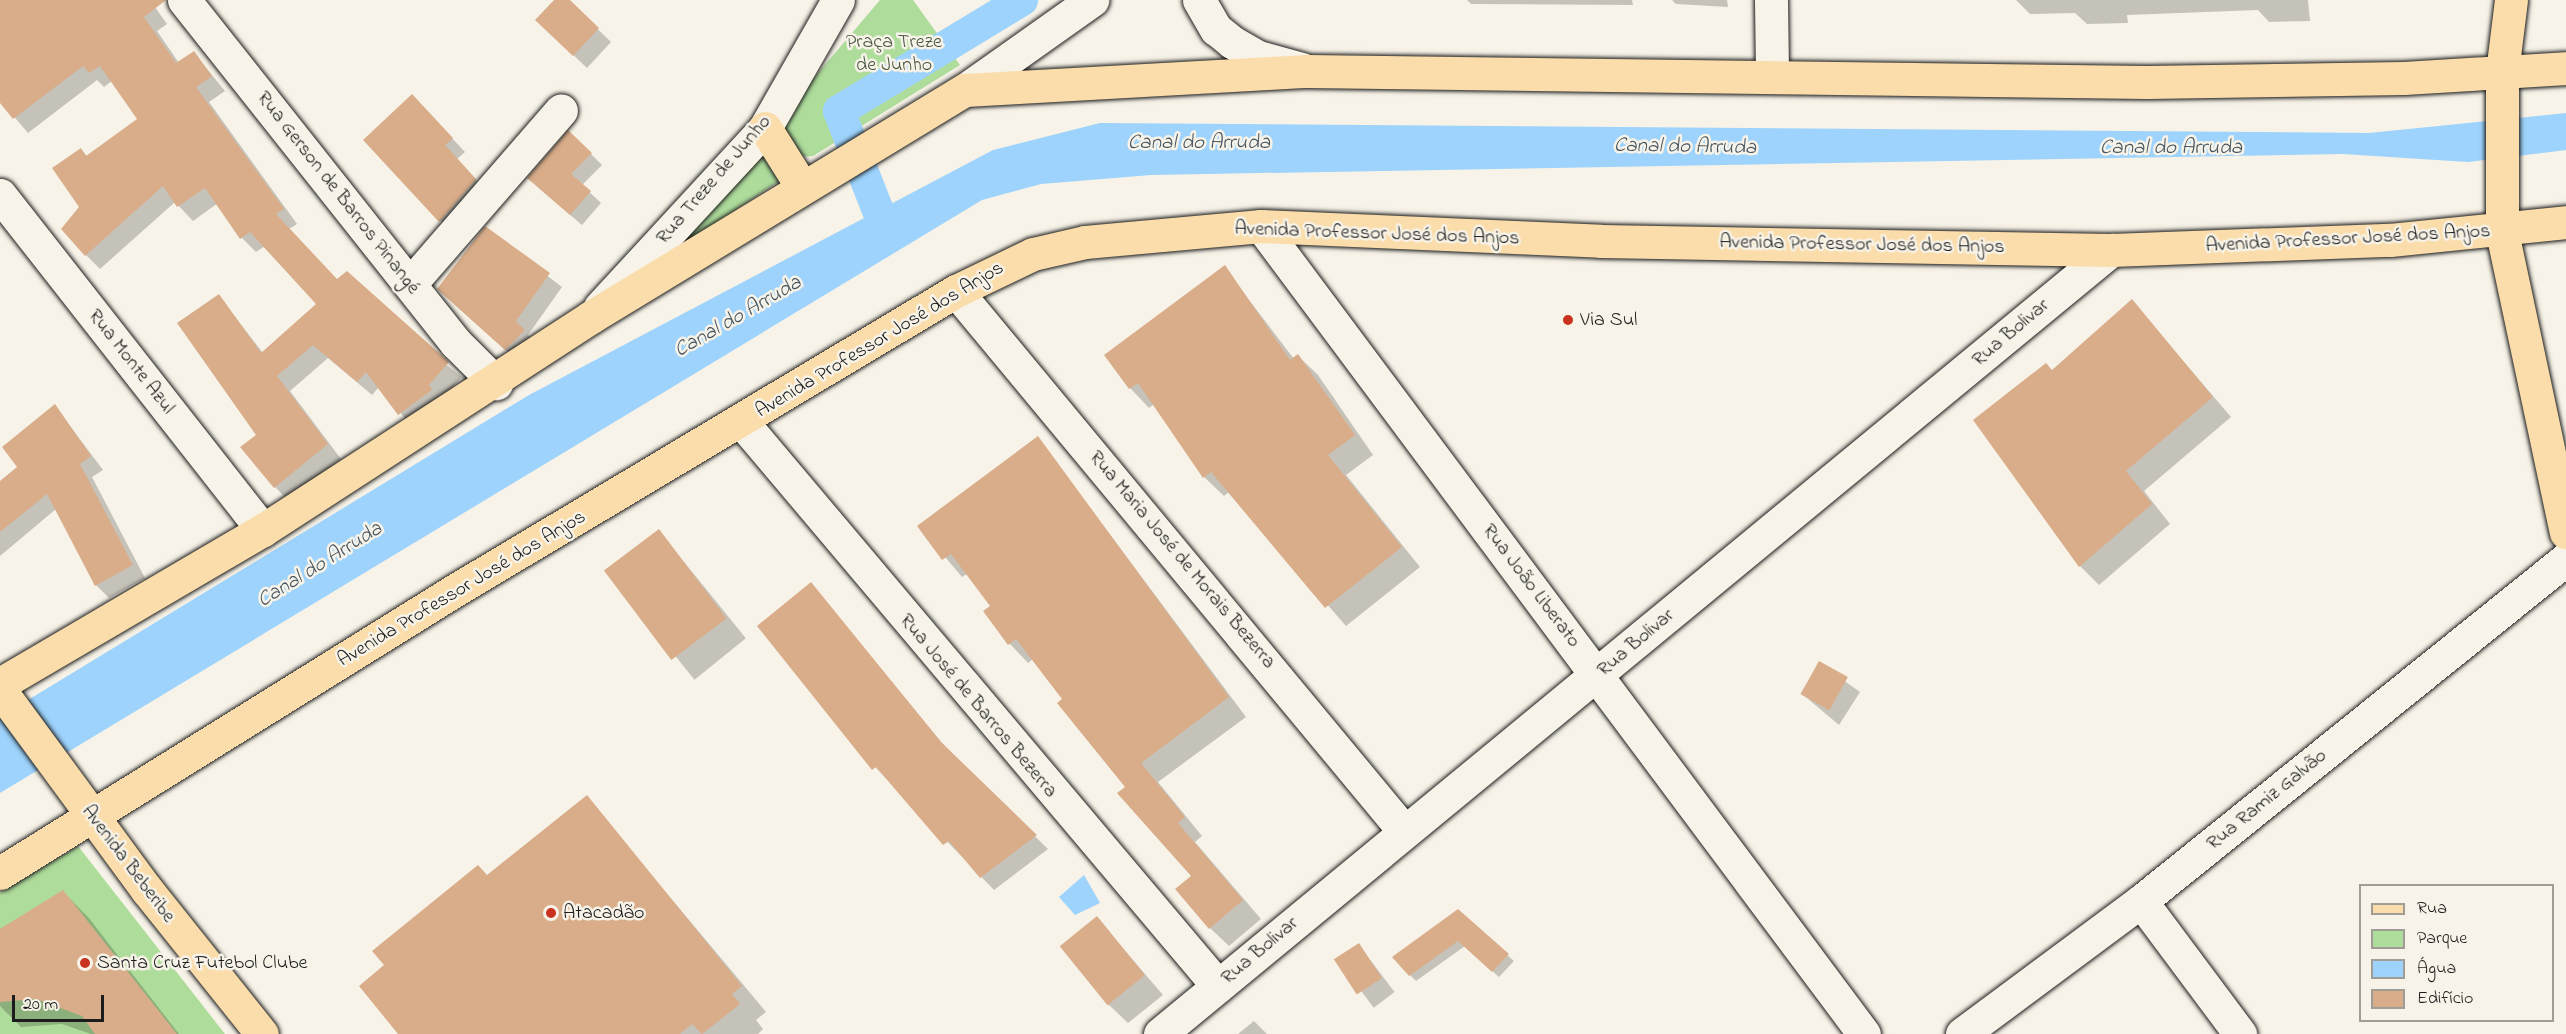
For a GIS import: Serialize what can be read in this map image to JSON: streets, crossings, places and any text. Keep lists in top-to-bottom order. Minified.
{"streets":{"main road":["Avenida Professor José dos Anjos","Avenida Beberibe"],"street":["Rua Treze de Junho","Rua Gerson de Barros Pinangé","Rua Bolivar","Rua Monte Azul","Rua Maria José de Morais Bezerra","Rua João Liberato","Rua José de Barros Bezerra","Rua Ramiz Galvão"]},"crossings":[["Avenida Professor José dos Anjos","Rua Bolivar"],["Avenida Professor José dos Anjos","Rua Maria José de Morais Bezerra"],["Avenida Professor José dos Anjos","Rua João Liberato"],["Avenida Professor José dos Anjos","Rua José de Barros Bezerra"],["Avenida Professor José dos Anjos","Avenida Beberibe"],["Rua Bolivar","Rua Maria José de Morais Bezerra"],["Rua Bolivar","Rua João Liberato"],["Rua Bolivar","Rua José de Barros Bezerra"]],"water":["Canal do Arruda"],"parks":["Praça Treze de Junho"],"places":["Via Sul","Atacadão","Santa Cruz Futebol Clube"],"legend":["Rua","Parque","Água","Edifício"],"scale_bar":"20 m"}
